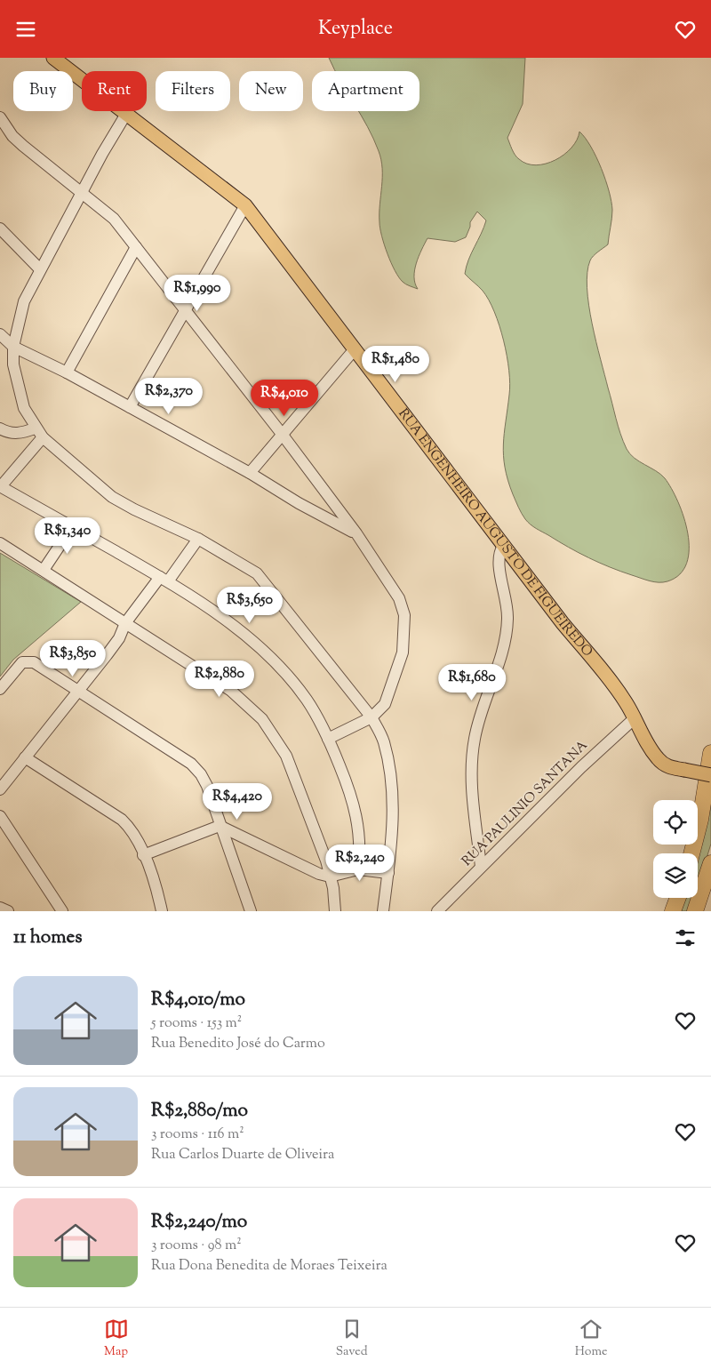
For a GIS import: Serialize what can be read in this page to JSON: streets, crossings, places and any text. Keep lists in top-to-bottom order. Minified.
{"streets":{"main road":["RUA ENGENHEIRO AUGUSTO DE FIGUEIREDO"],"street":["RUA PAULINIO SANTANA"]},"crossings":[["RUA ENGENHEIRO AUGUSTO DE FIGUEIREDO","RUA PAULINIO SANTANA"]],"page":{"header":"Keyplace","chip":["Buy","Rent","Filters","New","Apartment"],"price":["R$1,990","R$1,480","R$2,370","R$4,010","R$1,340","R$3,650","R$3,850","R$2,880","R$1,680","R$4,420","R$2,240"],"heading":"11 homes","list":[{"name":"R$4,010/mo","note":"5 rooms · 153 m² · Rua Benedito José do Carmo"},{"name":"R$2,880/mo","note":"3 rooms · 116 m² · Rua Carlos Duarte de Oliveira"},{"name":"R$2,240/mo","note":"3 rooms · 98 m² · Rua Dona Benedita de Moraes Teixeira"}],"tabs":["Map","Saved","Home"]}}
